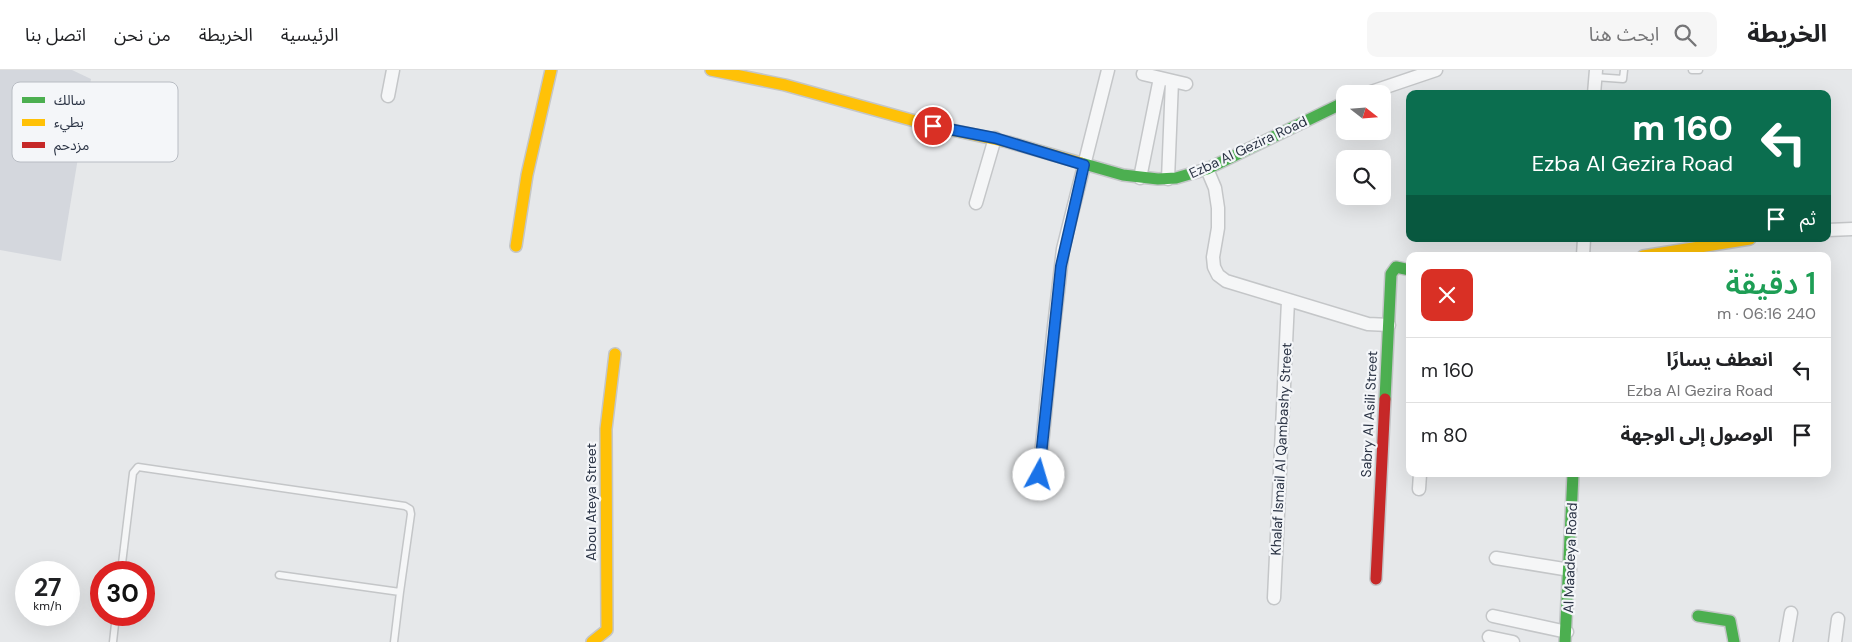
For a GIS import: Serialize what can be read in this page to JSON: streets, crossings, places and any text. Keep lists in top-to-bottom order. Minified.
{"streets":{"street":["Ezba Al Gezira Road","Sabry Al Asili Street","Khalaf Ismail Al Qambashy Street","Abou Ateya Street","Al Maadeya Road"]},"legend":["سالك","بطيء","مزدحم"],"north":"right","page":{"header":"الخريطة","search":"ابحث هنا","nav":["الرئيسية","الخريطة","من نحن","اتصل بنا"],"turn":["160 m","Ezba Al Gezira Road"],"then":"ثم","heading":["1 دقيقة","240 m · 06:16"],"list":[{"name":"انعطف يسارًا","note":"Ezba Al Gezira Road","value":"160 m"},{"name":"الوصول إلى الوجهة","value":"80 m"}],"speed":"27 km/h","limit":"30"}}
